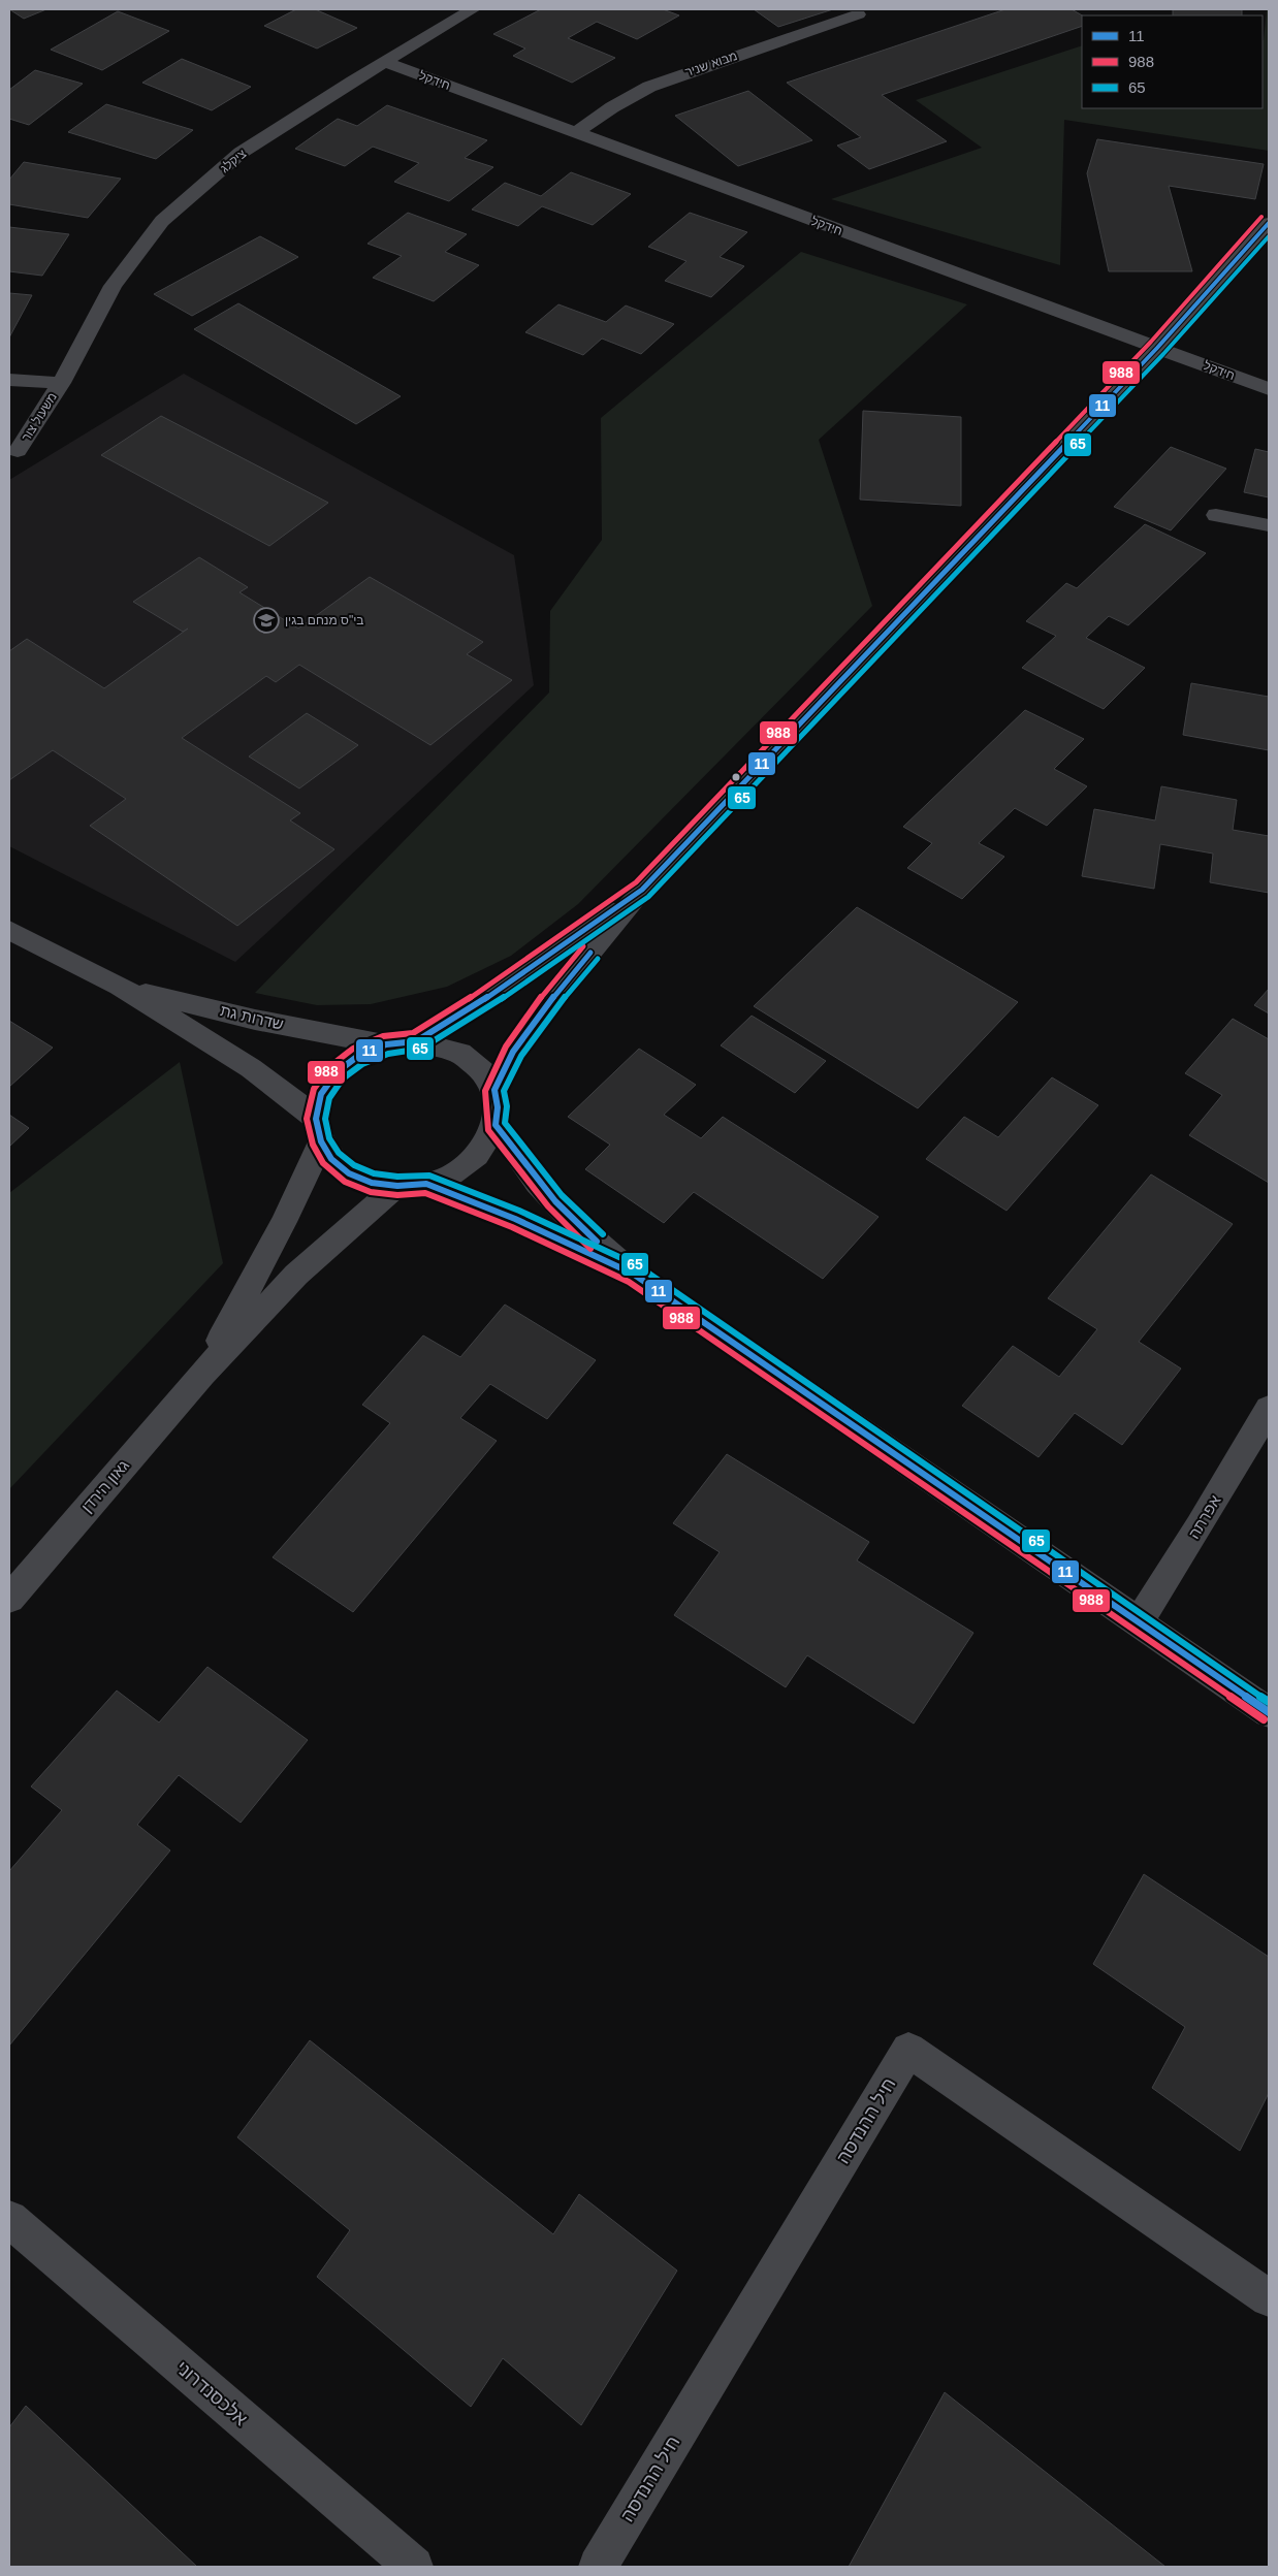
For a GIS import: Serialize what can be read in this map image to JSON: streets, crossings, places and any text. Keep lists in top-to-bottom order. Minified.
{"streets":{"street":["מבוא שניר","חידקל","ציקלג","משעול צור","שדרות גת","גאון הירדן","אפרתה","חיל ההנדסה","אלכסנדרוני"]},"crossings":[["מבוא שניר","חידקל"],["חידקל","ציקלג"],["ציקלג","משעול צור"],["שדרות גת","גאון הירדן"]],"places":{"school or university":["בי\"ס מנחם בגין"]},"lines":["transit line 988","transit line 11","transit line 65"],"legend":["11","988","65"]}
